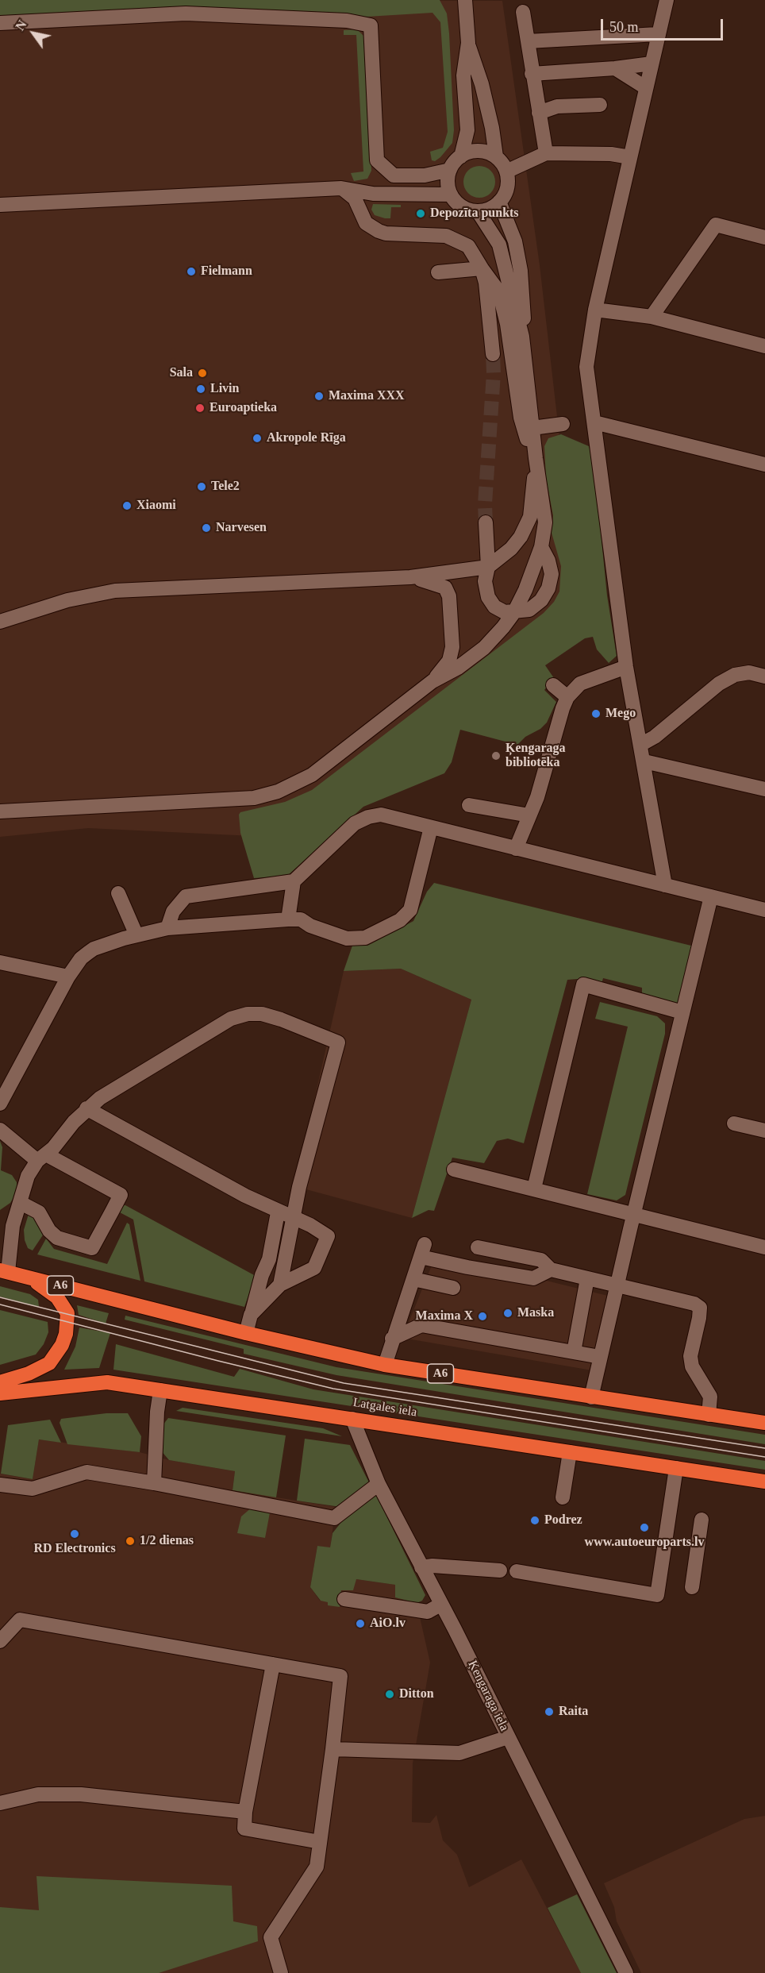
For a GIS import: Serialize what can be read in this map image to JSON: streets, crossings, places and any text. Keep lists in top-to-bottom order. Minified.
{"streets":{"highway":["A6","Latgales iela"],"street":["Ķengaraga iela"]},"crossings":[["Latgales iela","Ķengaraga iela"]],"places":["Depozīta punkts","Fielmann","Sala","Livin","Maxima XXX","Euroaptieka","Akropole Rīga","Tele2","Xiaomi","Narvesen","Mego","Ķengaraga bibliotēka","Maska","Maxima X","Podrez","www.autoeuroparts.lv","RD Electronics","1/2 dienas","AiO.lv","Ditton","Raita"],"scale_bar":"50 m","north":"top left"}
